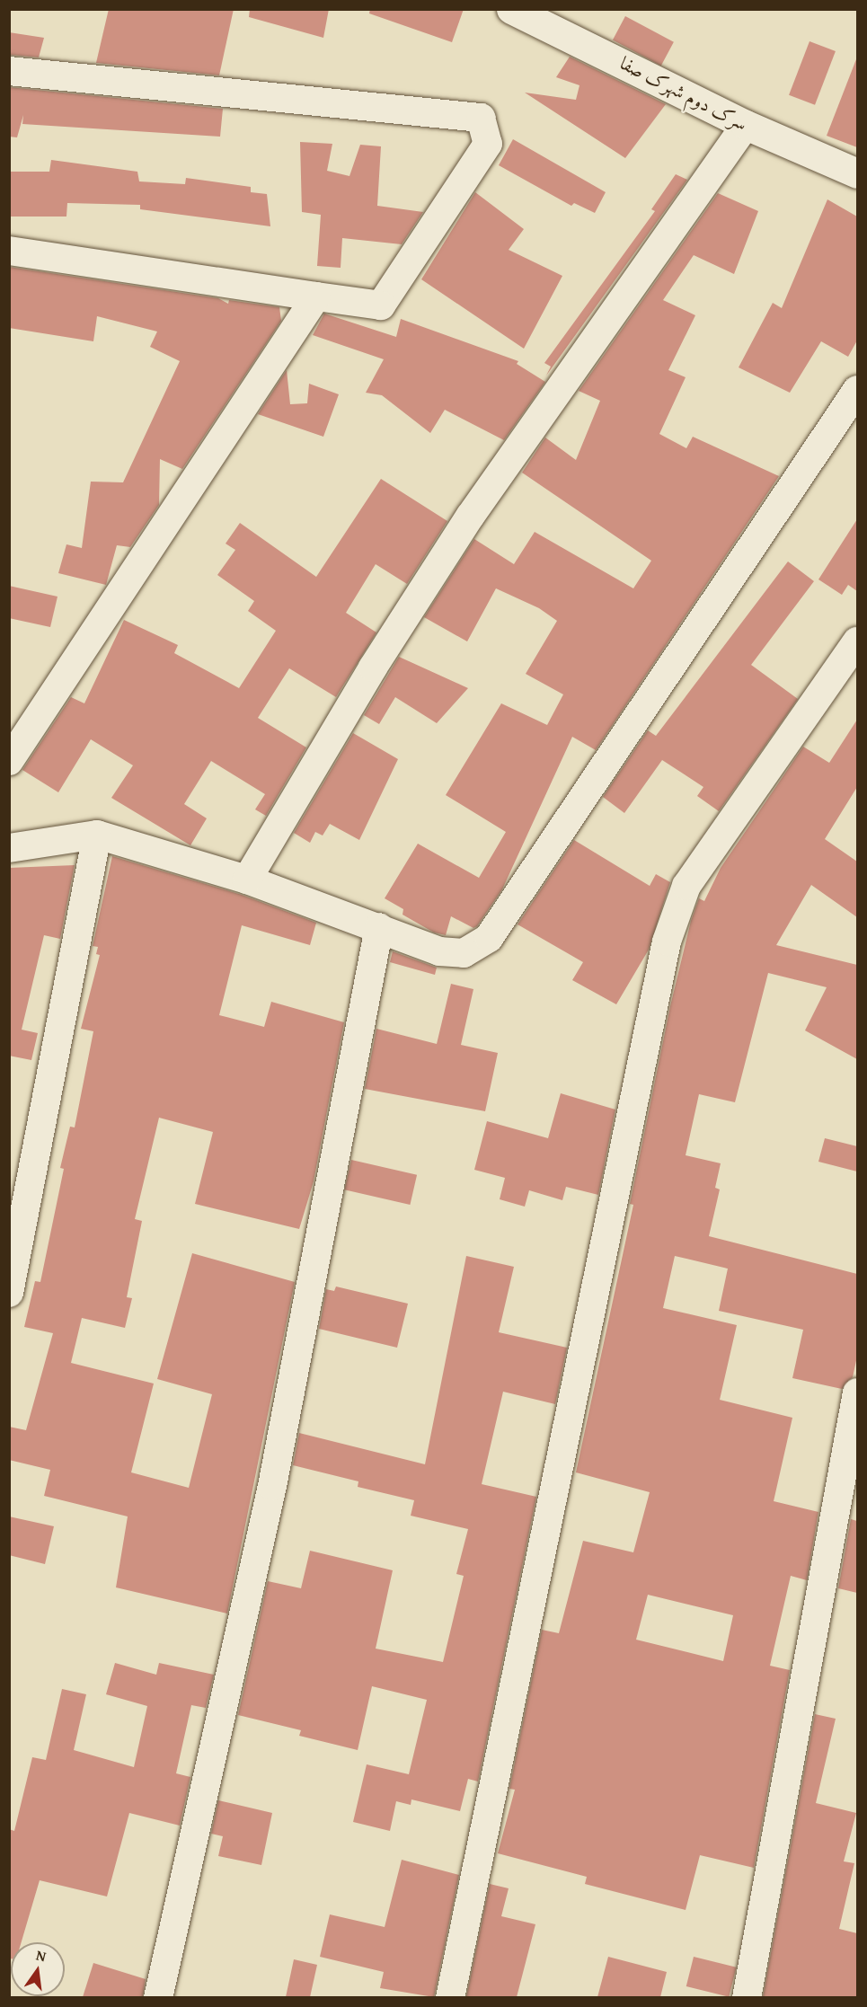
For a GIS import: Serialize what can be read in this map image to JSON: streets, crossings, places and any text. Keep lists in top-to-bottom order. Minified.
{"streets":{"street":["سرک دوم شهرک صفا"]},"north":"top"}
